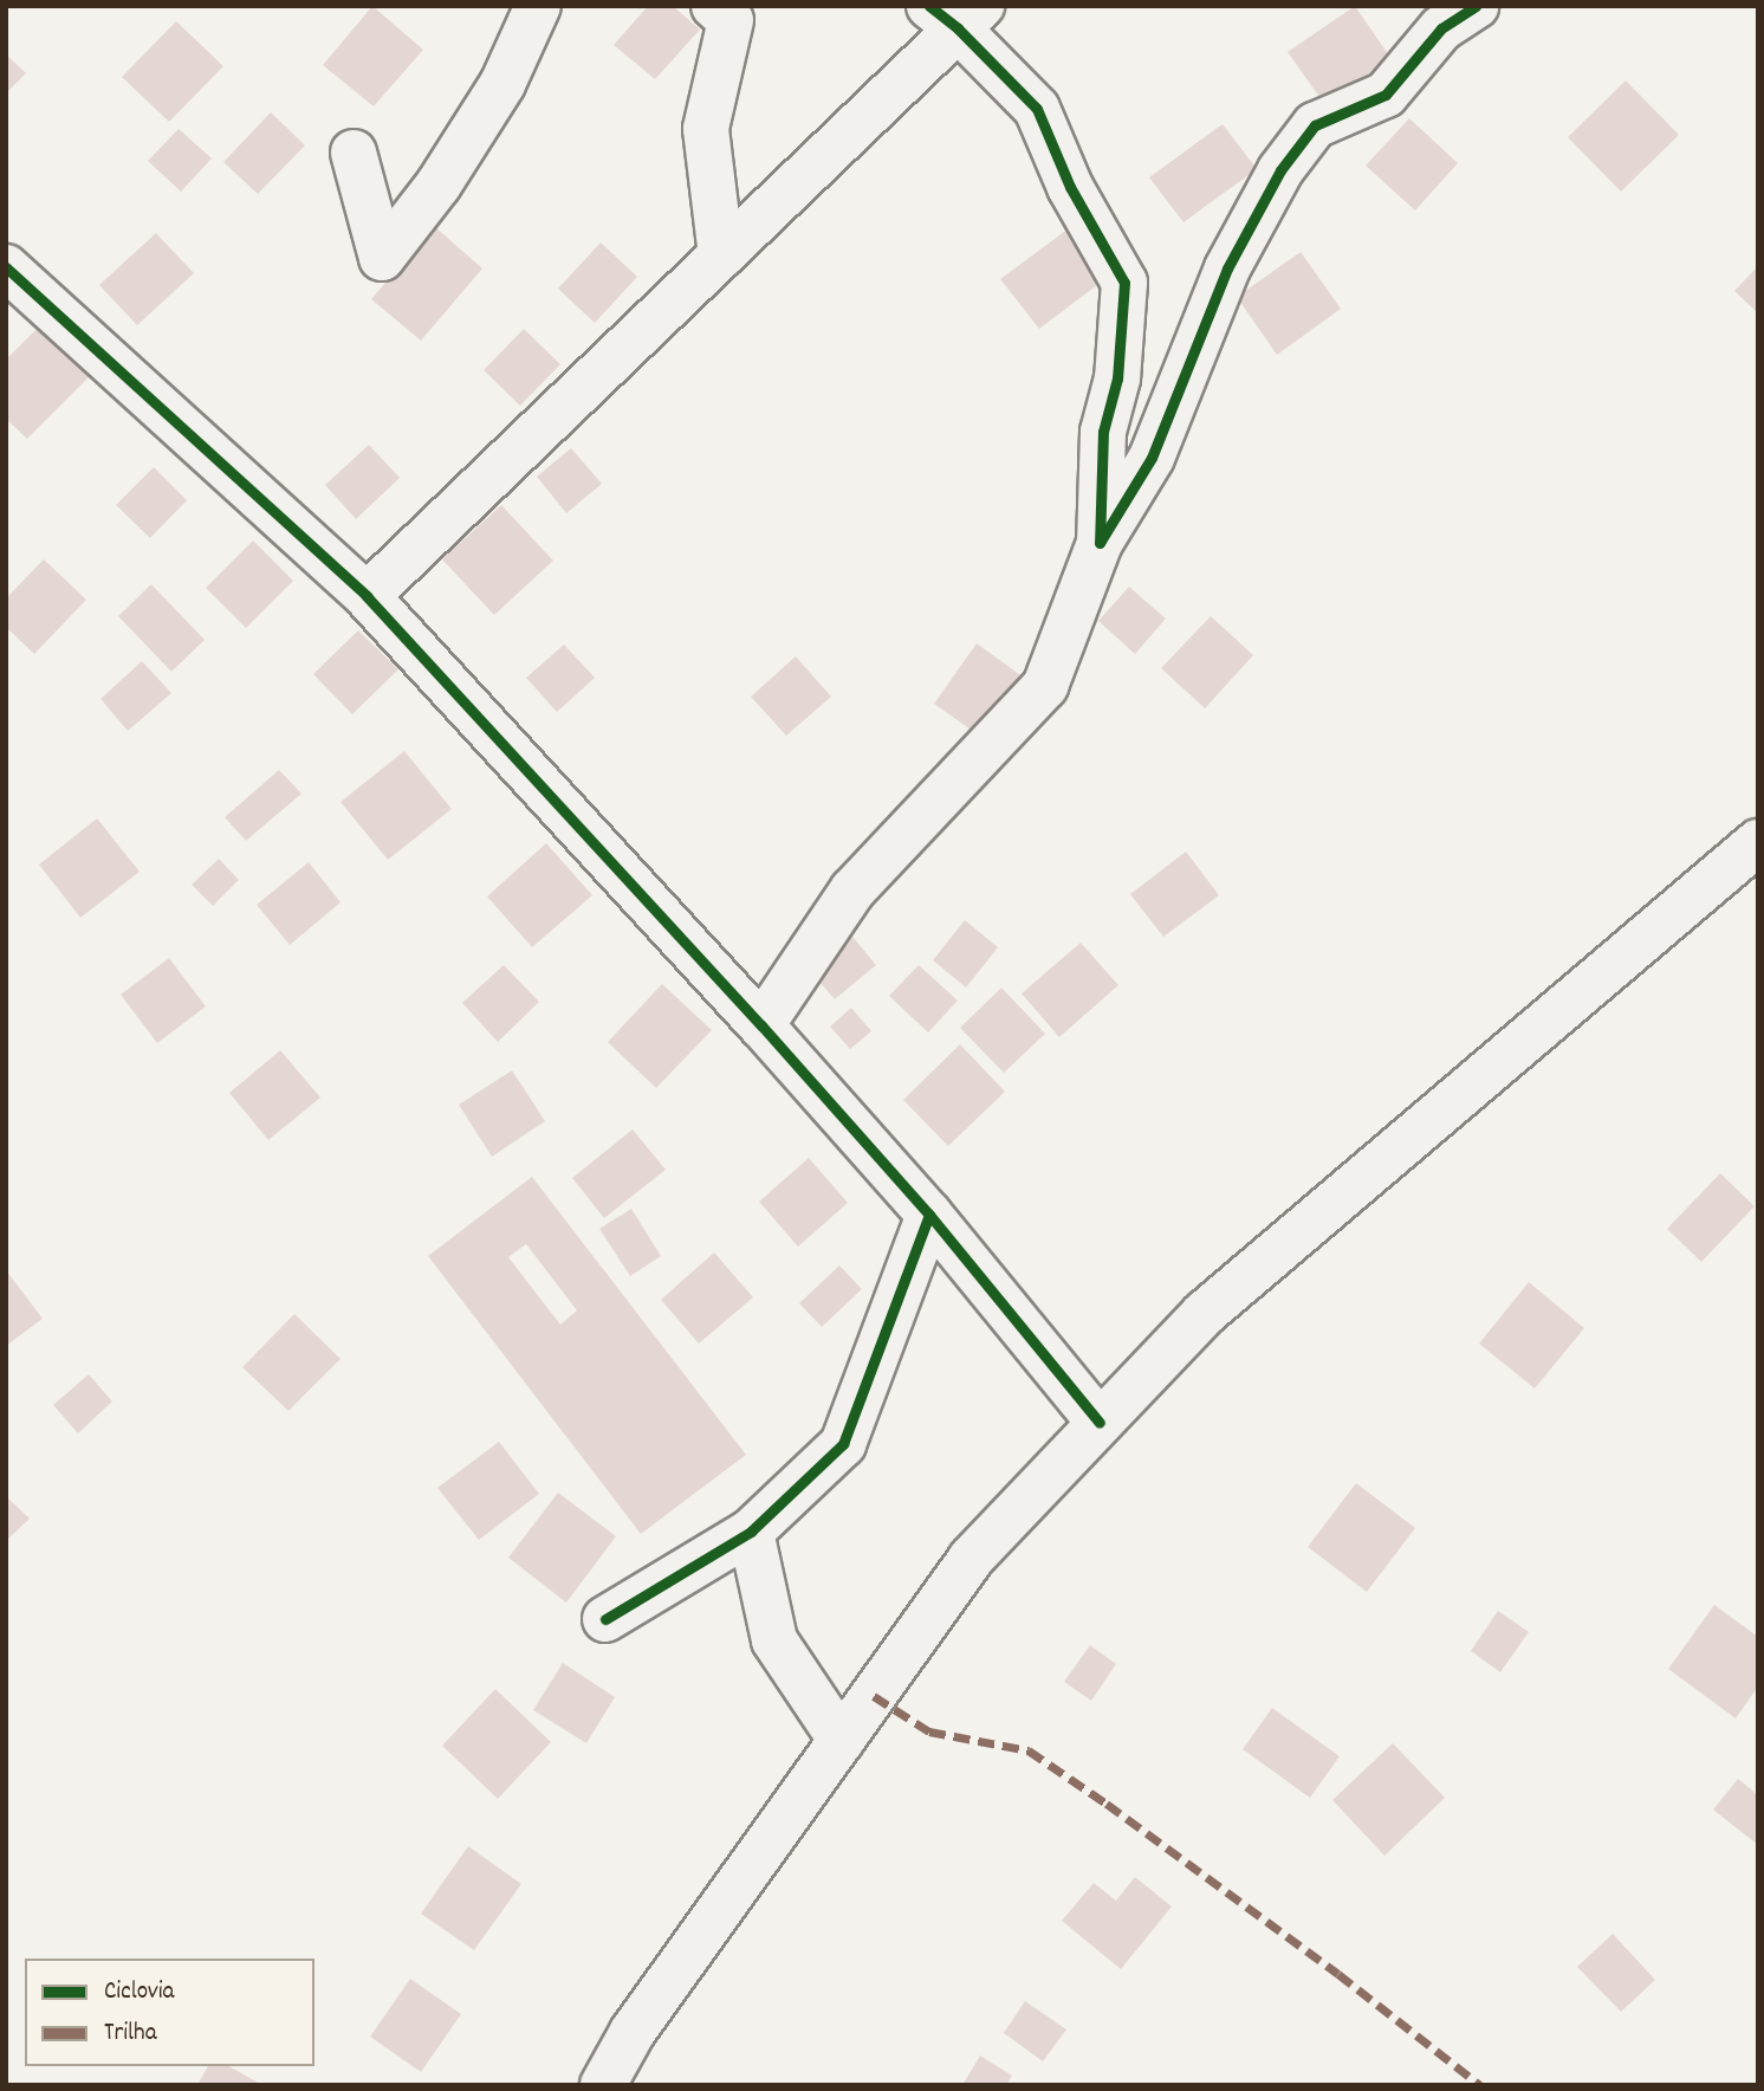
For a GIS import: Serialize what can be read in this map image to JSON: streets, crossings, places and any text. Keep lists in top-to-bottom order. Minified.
{"legend":["Ciclovia","Trilha"]}
